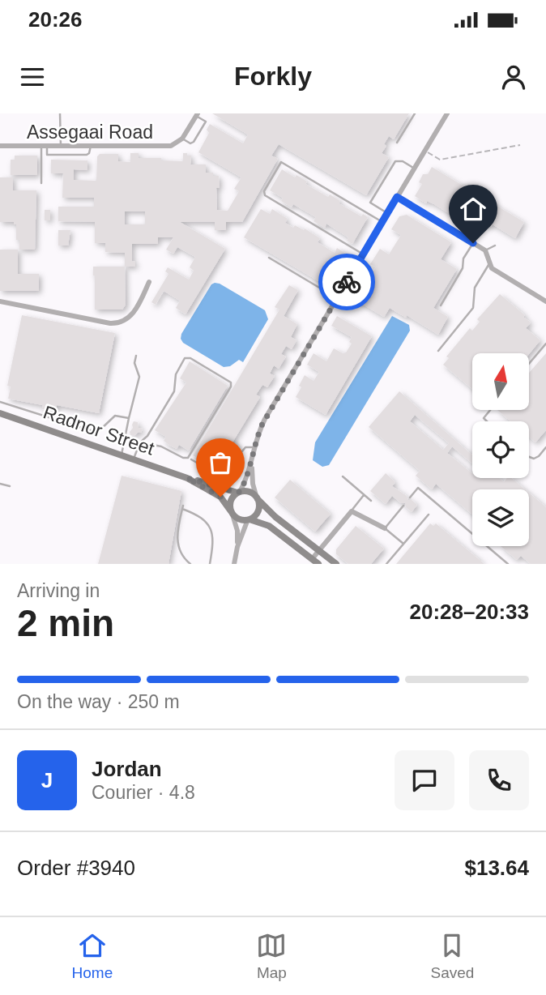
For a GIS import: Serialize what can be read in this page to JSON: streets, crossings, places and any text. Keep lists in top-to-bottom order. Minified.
{"streets":{"street":["Assegaai Road","Radnor Street"]},"north":"top","page":{"status":"20:26","header":"Forkly","heading":["2 min","Arriving in","20:28–20:33"],"panel":["Jordan","Courier · 4.8","Order #3940","$13.64"],"bar":"On the way · 250 m","round":"J","tabs":["Home","Map","Saved"]}}
